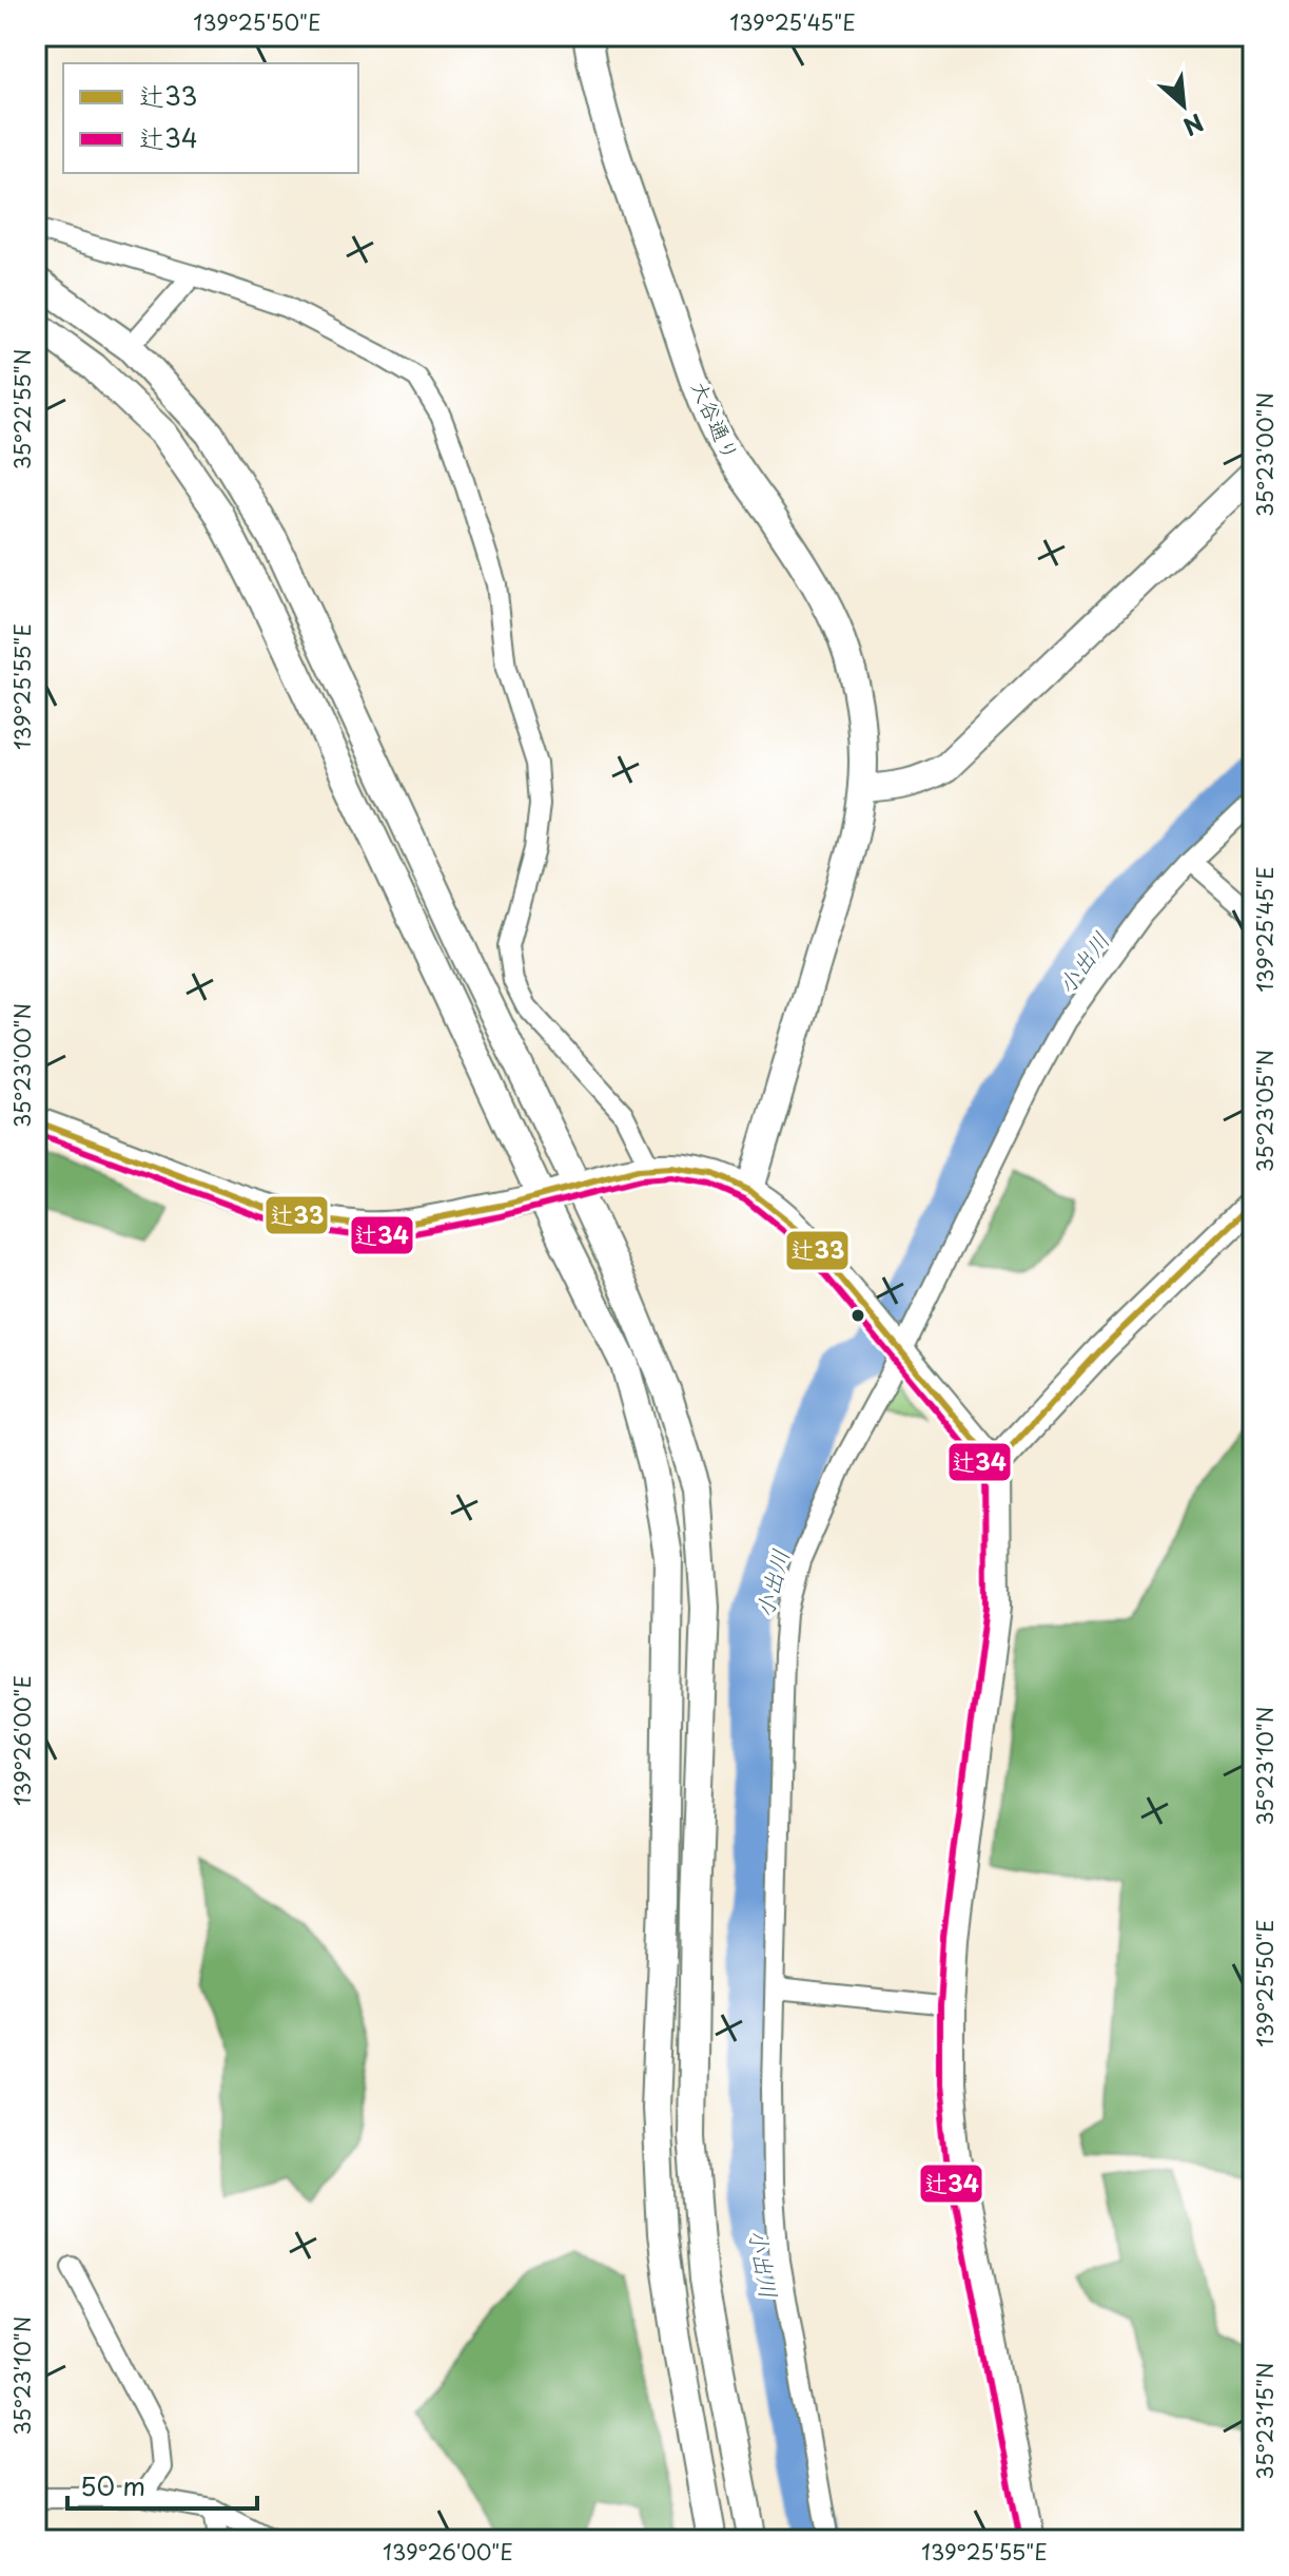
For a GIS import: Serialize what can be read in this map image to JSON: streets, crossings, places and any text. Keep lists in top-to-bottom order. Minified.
{"streets":{"street":["大谷通り"]},"water":["小出川"],"lines":["transit line 辻33","transit line 辻34"],"legend":["辻33","辻34"],"scale_bar":"50 m","north":"bottom right","coordinates":["139°25'50\"E","139°25'45\"E","35°22'55\"N","35°23'00\"N","139°25'55\"E","35°23'05\"N","139°26'00\"E","35°23'10\"N","35°23'15\"N"]}
